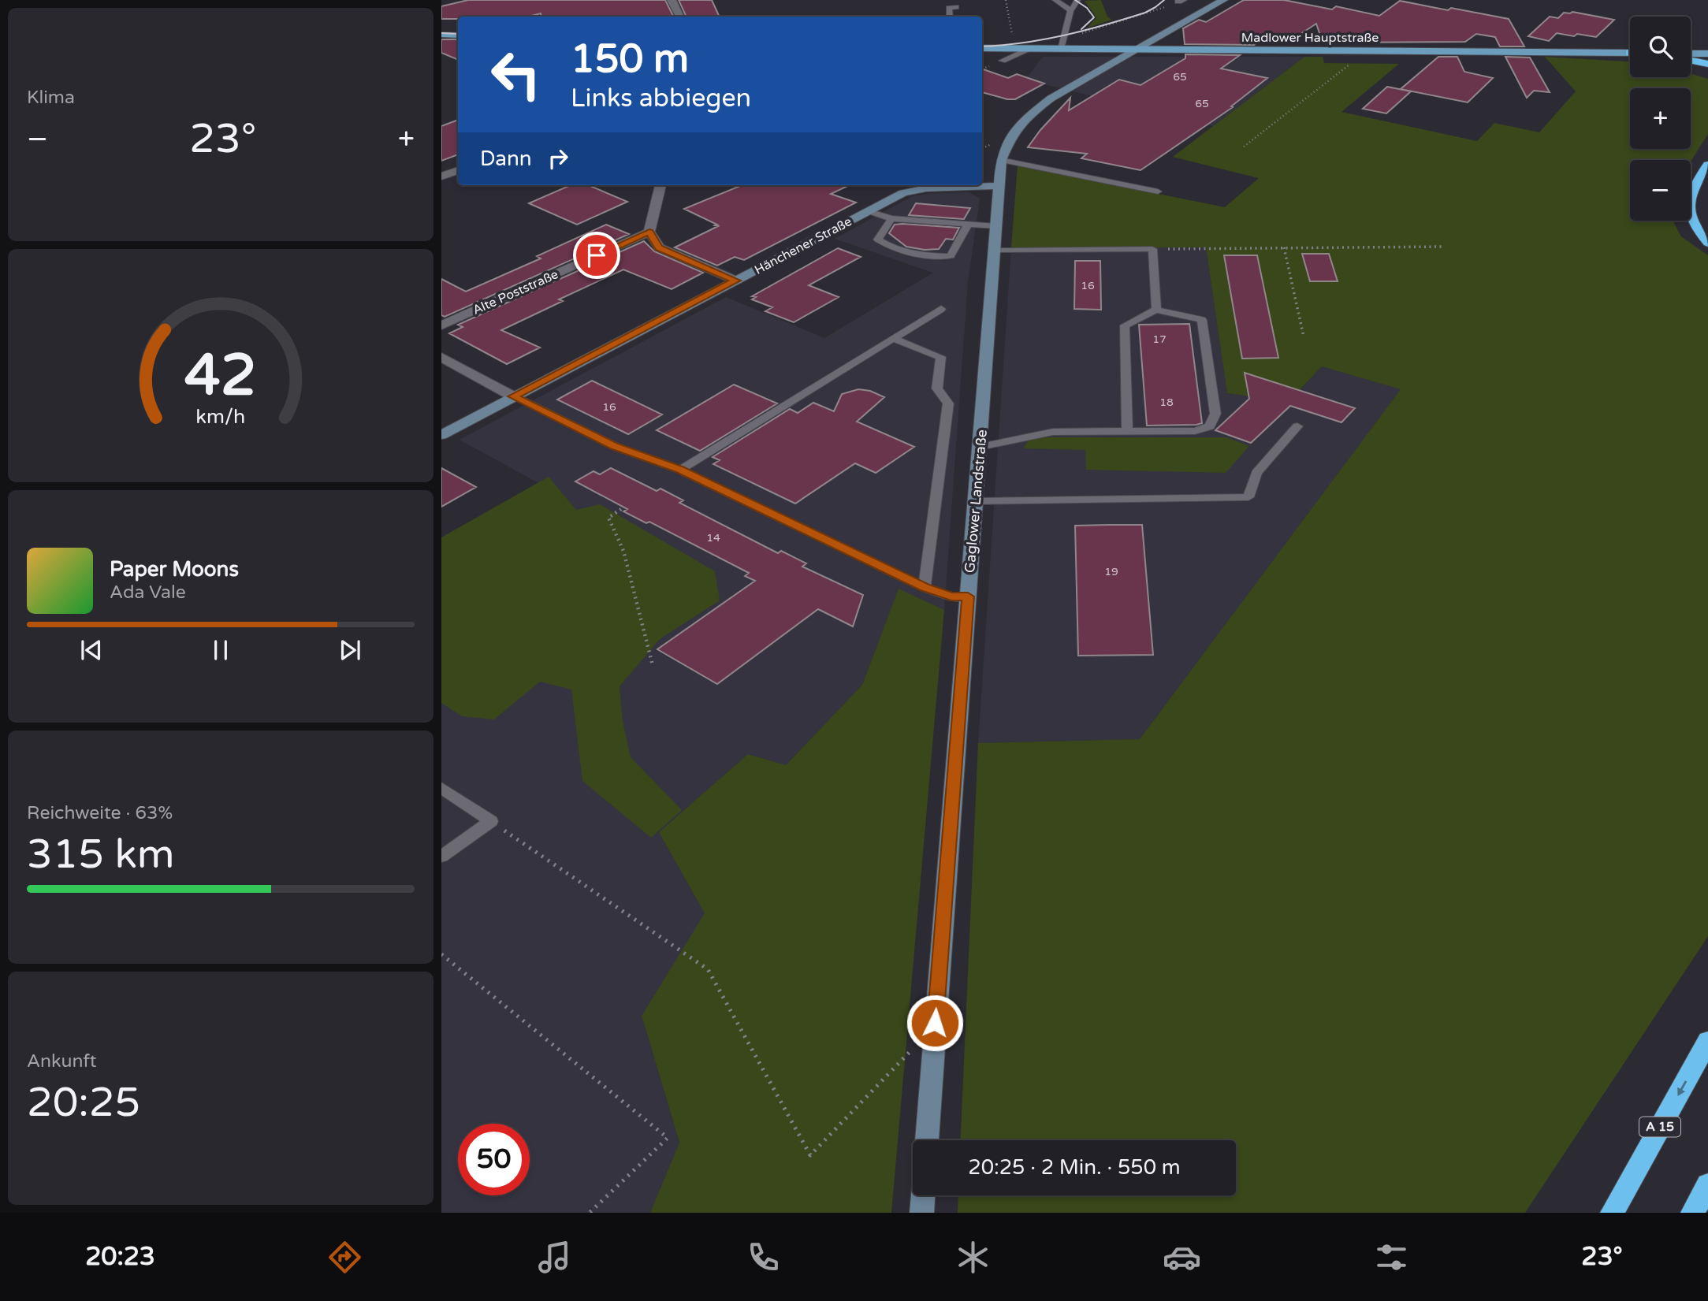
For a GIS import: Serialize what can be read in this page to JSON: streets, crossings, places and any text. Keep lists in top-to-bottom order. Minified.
{"streets":{"highway":["A 15"],"main road":["Madlower Hauptstraße","Hänchener Straße","Gaglower Landstraße"],"street":["Alte Poststraße"]},"crossings":[["Madlower Hauptstraße","Gaglower Landstraße"],["Hänchener Straße","Gaglower Landstraße"]],"house_numbers":["65","65","16","17","18","16","14","19"],"page":{"tile":["Klima",["Reichweite · 63%","315 km"],["Ankunft","20:25"]],"map_buttons":["+","−"],"turn":["150 m","Links abbiegen"],"heat":["−","23°","+"],"then":"Dann","song":["Paper Moons","Ada Vale"],"limit":"50","trip":"20:25 · 2 Min. · 550 m","tabs":["20:23","23°"],"gauge":["42","km/h"]}}
